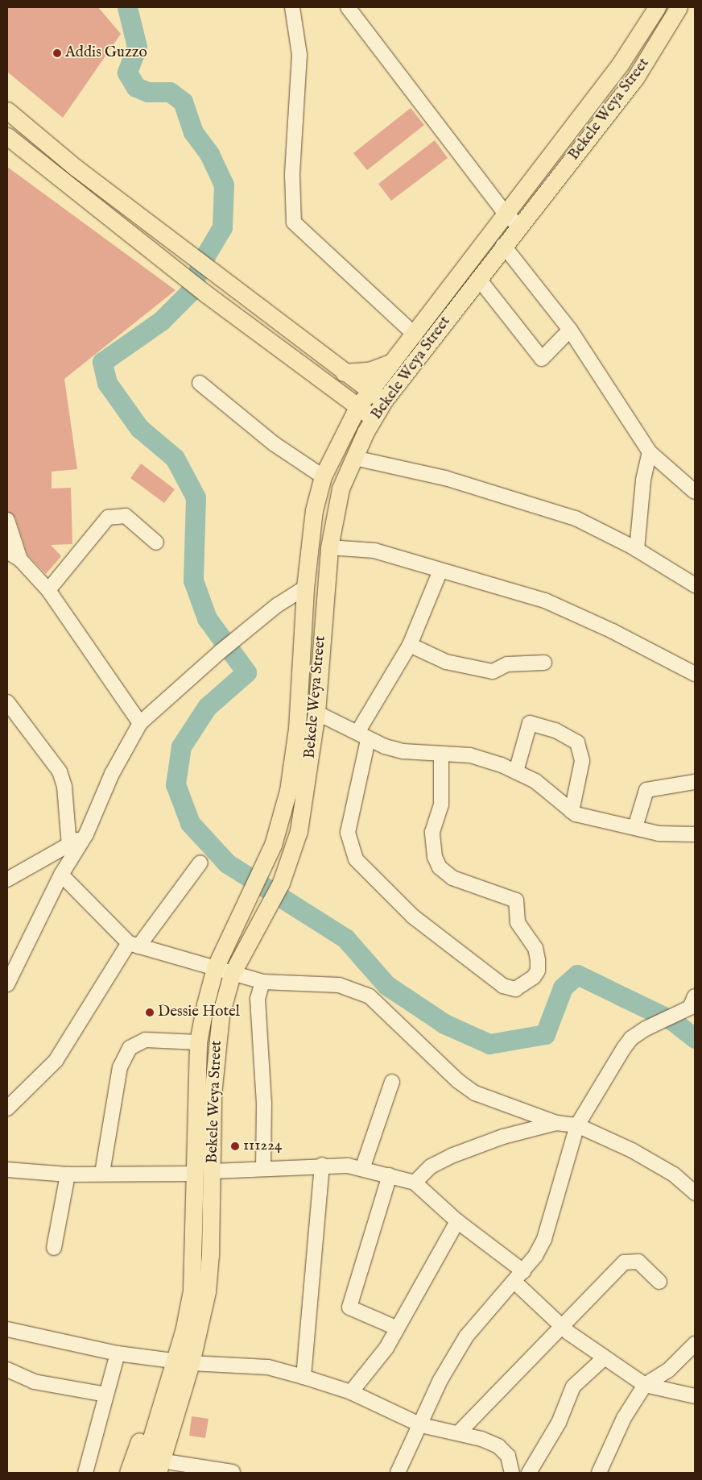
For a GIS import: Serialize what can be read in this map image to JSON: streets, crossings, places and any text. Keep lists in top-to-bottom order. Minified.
{"streets":{"main road":["Bekele Weya Street"]},"places":["Addis Guzzo","Dessie Hotel","111224"]}
